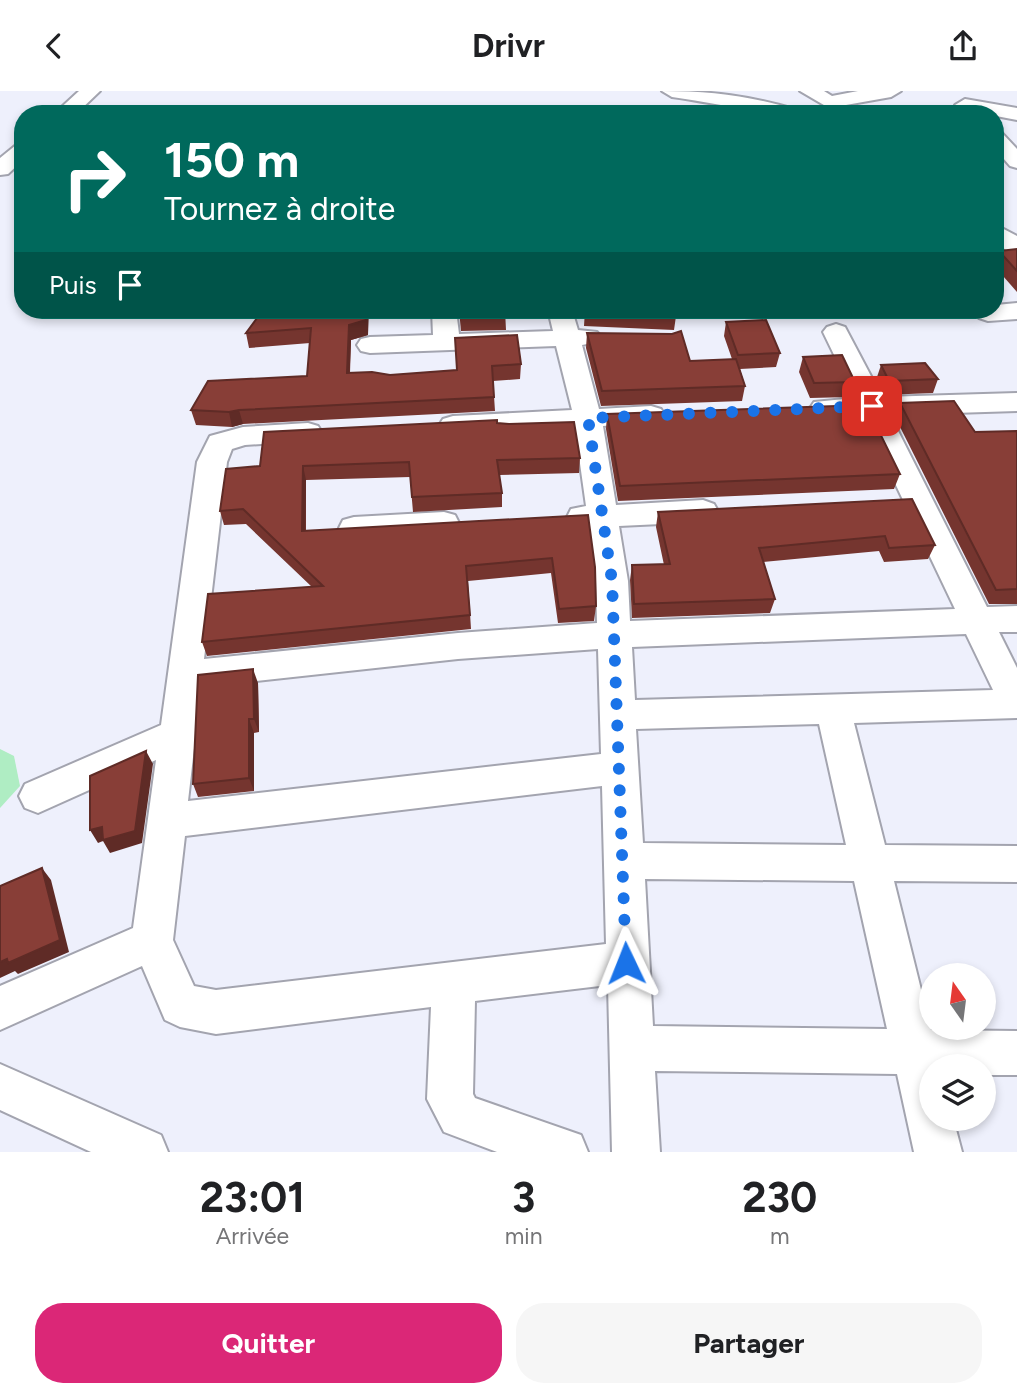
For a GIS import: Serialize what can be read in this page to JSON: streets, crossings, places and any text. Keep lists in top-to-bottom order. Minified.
{"north":"top","page":{"header":"Drivr","turn":["150 m","Tournez à droite"],"then":"Puis","eta":["23:01","Arrivée","3","min","230","m"],"buttons":["Quitter","Partager"]}}
